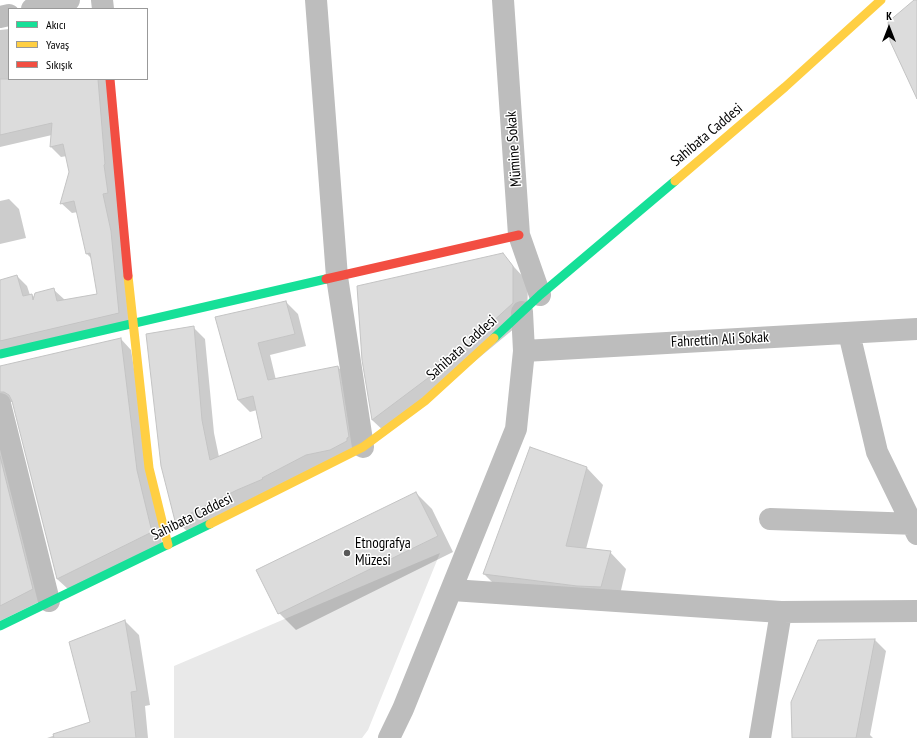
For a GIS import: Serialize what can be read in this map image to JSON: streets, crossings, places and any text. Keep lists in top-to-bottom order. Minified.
{"streets":{"street":["Sahibata Caddesi","Mümine Sokak","Fahrettin Ali Sokak"]},"crossings":[["Sahibata Caddesi","Mümine Sokak"]],"places":["Etnografya Müzesi"],"legend":["Akıcı","Yavaş","Sıkışık"],"north":"top"}
